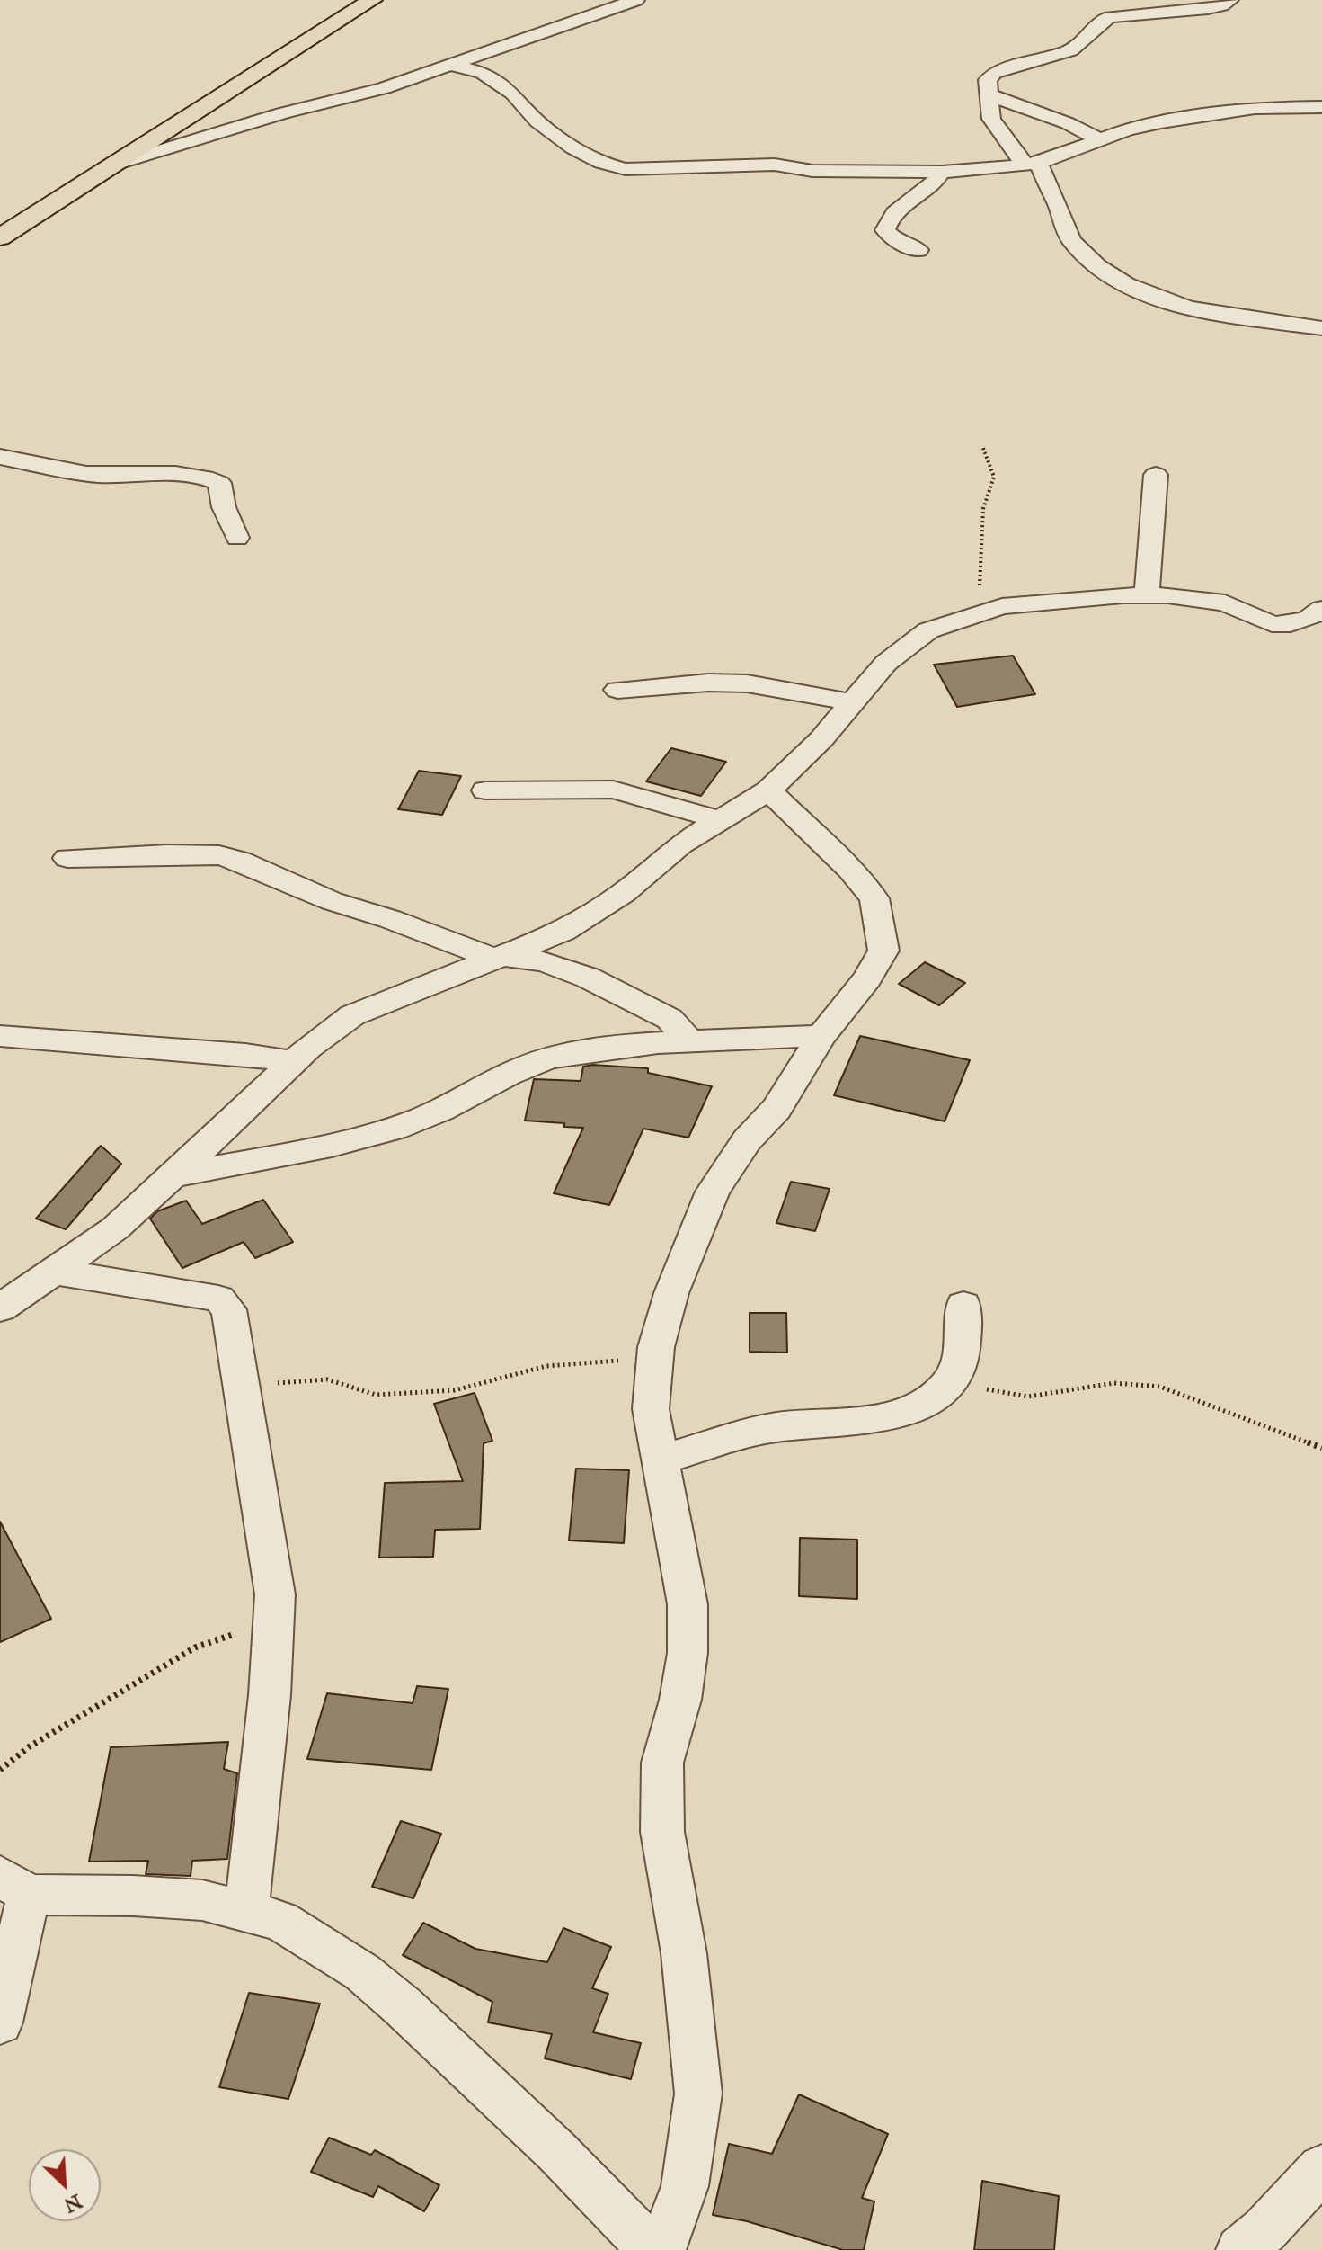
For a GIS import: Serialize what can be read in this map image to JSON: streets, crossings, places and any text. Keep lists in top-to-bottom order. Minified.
{"north":"bottom right"}
